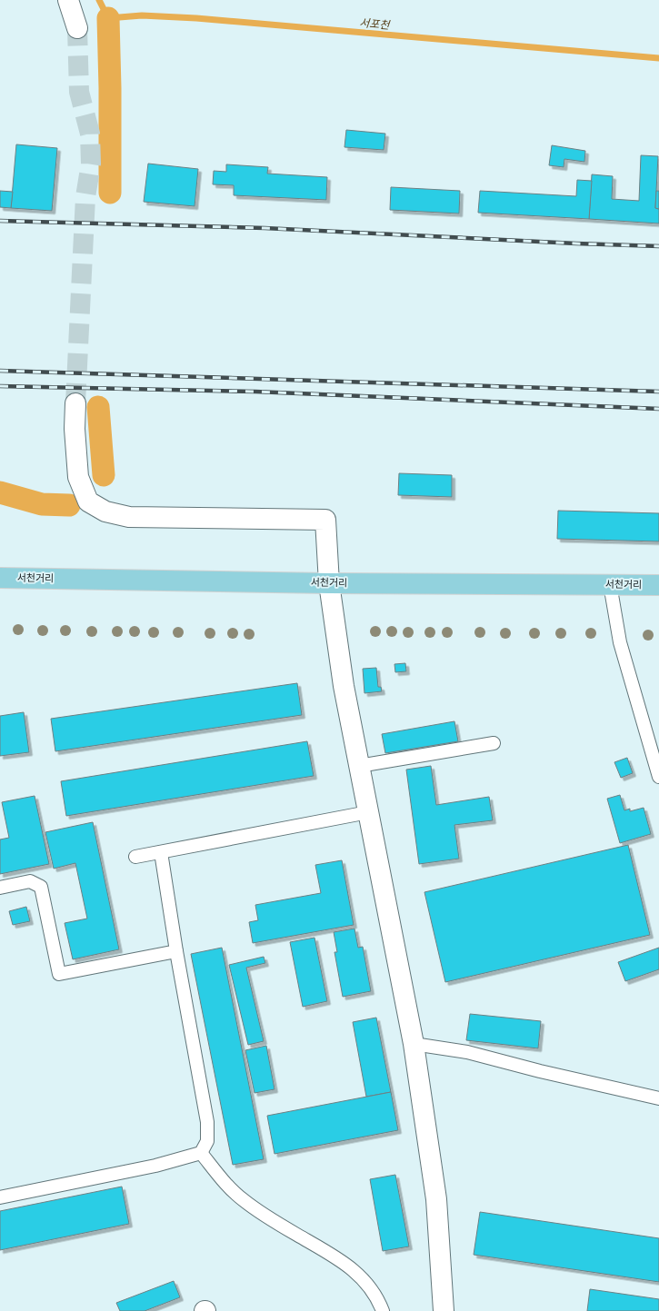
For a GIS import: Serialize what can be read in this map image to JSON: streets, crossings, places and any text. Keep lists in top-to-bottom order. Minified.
{"streets":{"main road":["서천거리"]},"water":["서포천"]}
